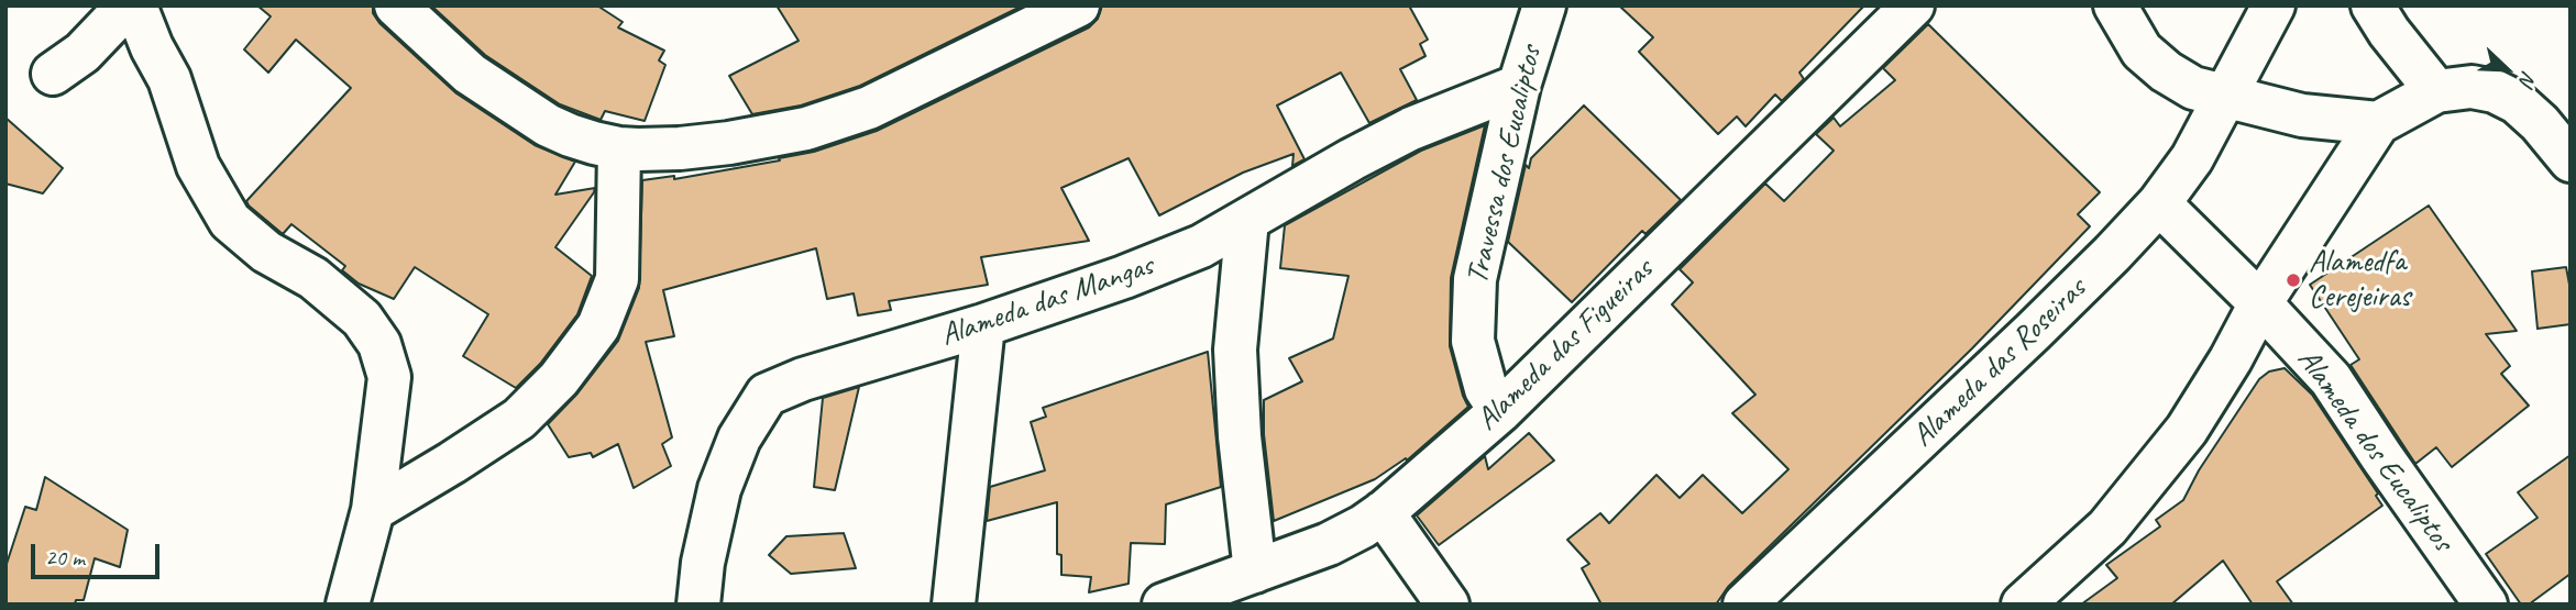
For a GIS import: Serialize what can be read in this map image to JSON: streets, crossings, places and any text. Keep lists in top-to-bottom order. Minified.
{"streets":{"street":["Travessa dos Eucaliptos","Alameda das Mangas","Alameda das Figueiras","Alameda das Roseiras","Alameda dos Eucaliptos"]},"crossings":[["Travessa dos Eucaliptos","Alameda das Mangas"],["Travessa dos Eucaliptos","Alameda das Figueiras"],["Alameda das Roseiras","Alameda dos Eucaliptos"]],"places":["Alamedfa Cerejeiras"],"scale_bar":"20 m","north":"bottom right"}
